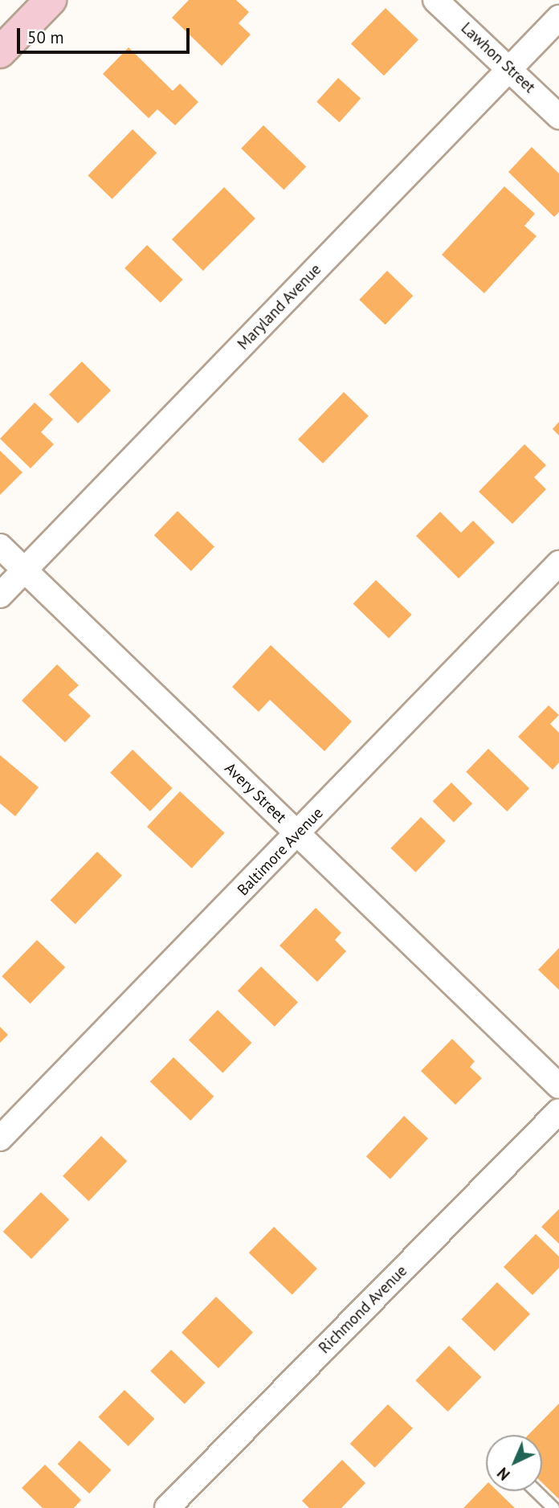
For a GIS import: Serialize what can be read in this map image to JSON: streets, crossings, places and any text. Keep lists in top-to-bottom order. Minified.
{"streets":{"street":["Lawhon Street","Maryland Avenue","Avery Street","Baltimore Avenue","Richmond Avenue"]},"crossings":[["Lawhon Street","Maryland Avenue"],["Maryland Avenue","Avery Street"],["Avery Street","Baltimore Avenue"]],"scale_bar":"50 m","north":"bottom left"}
